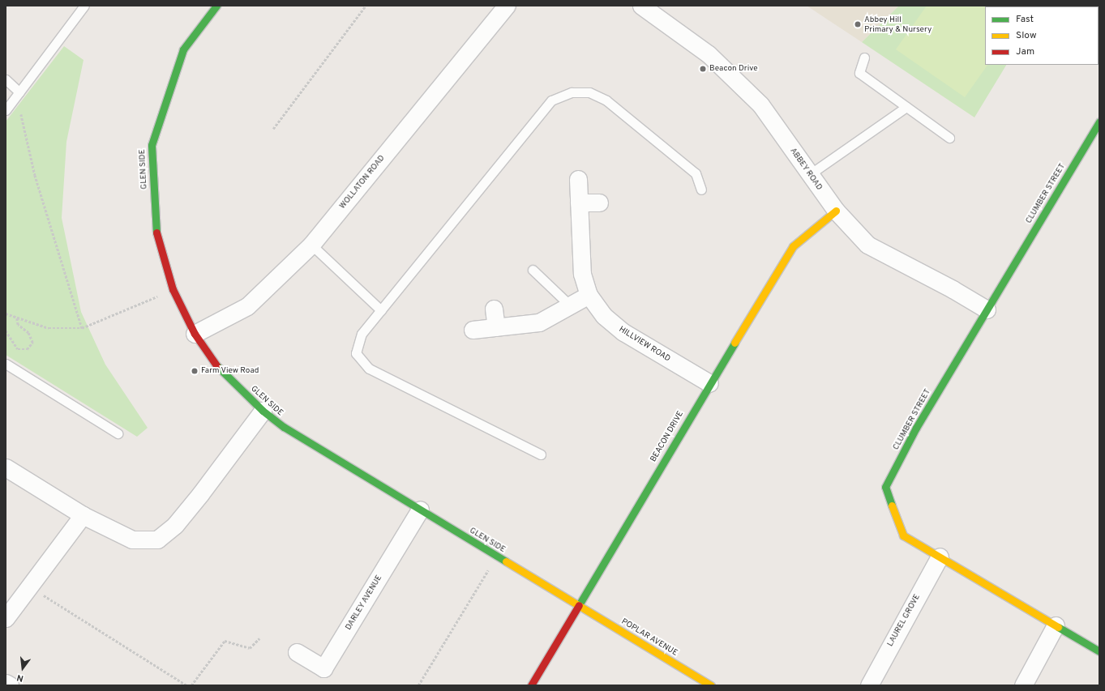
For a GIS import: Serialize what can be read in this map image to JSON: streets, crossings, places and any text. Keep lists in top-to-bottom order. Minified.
{"streets":{"street":["GLEN SIDE","ABBEY ROAD","WOLLATON ROAD","CLUMBER STREET","HILLVIEW ROAD","BEACON DRIVE","DARLEY AVENUE","LAUREL GROVE","POPLAR AVENUE"]},"crossings":[["GLEN SIDE","WOLLATON ROAD"],["GLEN SIDE","BEACON DRIVE"],["GLEN SIDE","DARLEY AVENUE"],["GLEN SIDE","POPLAR AVENUE"],["ABBEY ROAD","CLUMBER STREET"],["ABBEY ROAD","BEACON DRIVE"],["CLUMBER STREET","LAUREL GROVE"],["HILLVIEW ROAD","BEACON DRIVE"],["BEACON DRIVE","POPLAR AVENUE"]],"places":["Abbey Hill Primary & Nursery","Beacon Drive","Farm View Road"],"legend":["Fast","Slow","Jam"],"north":"bottom"}
